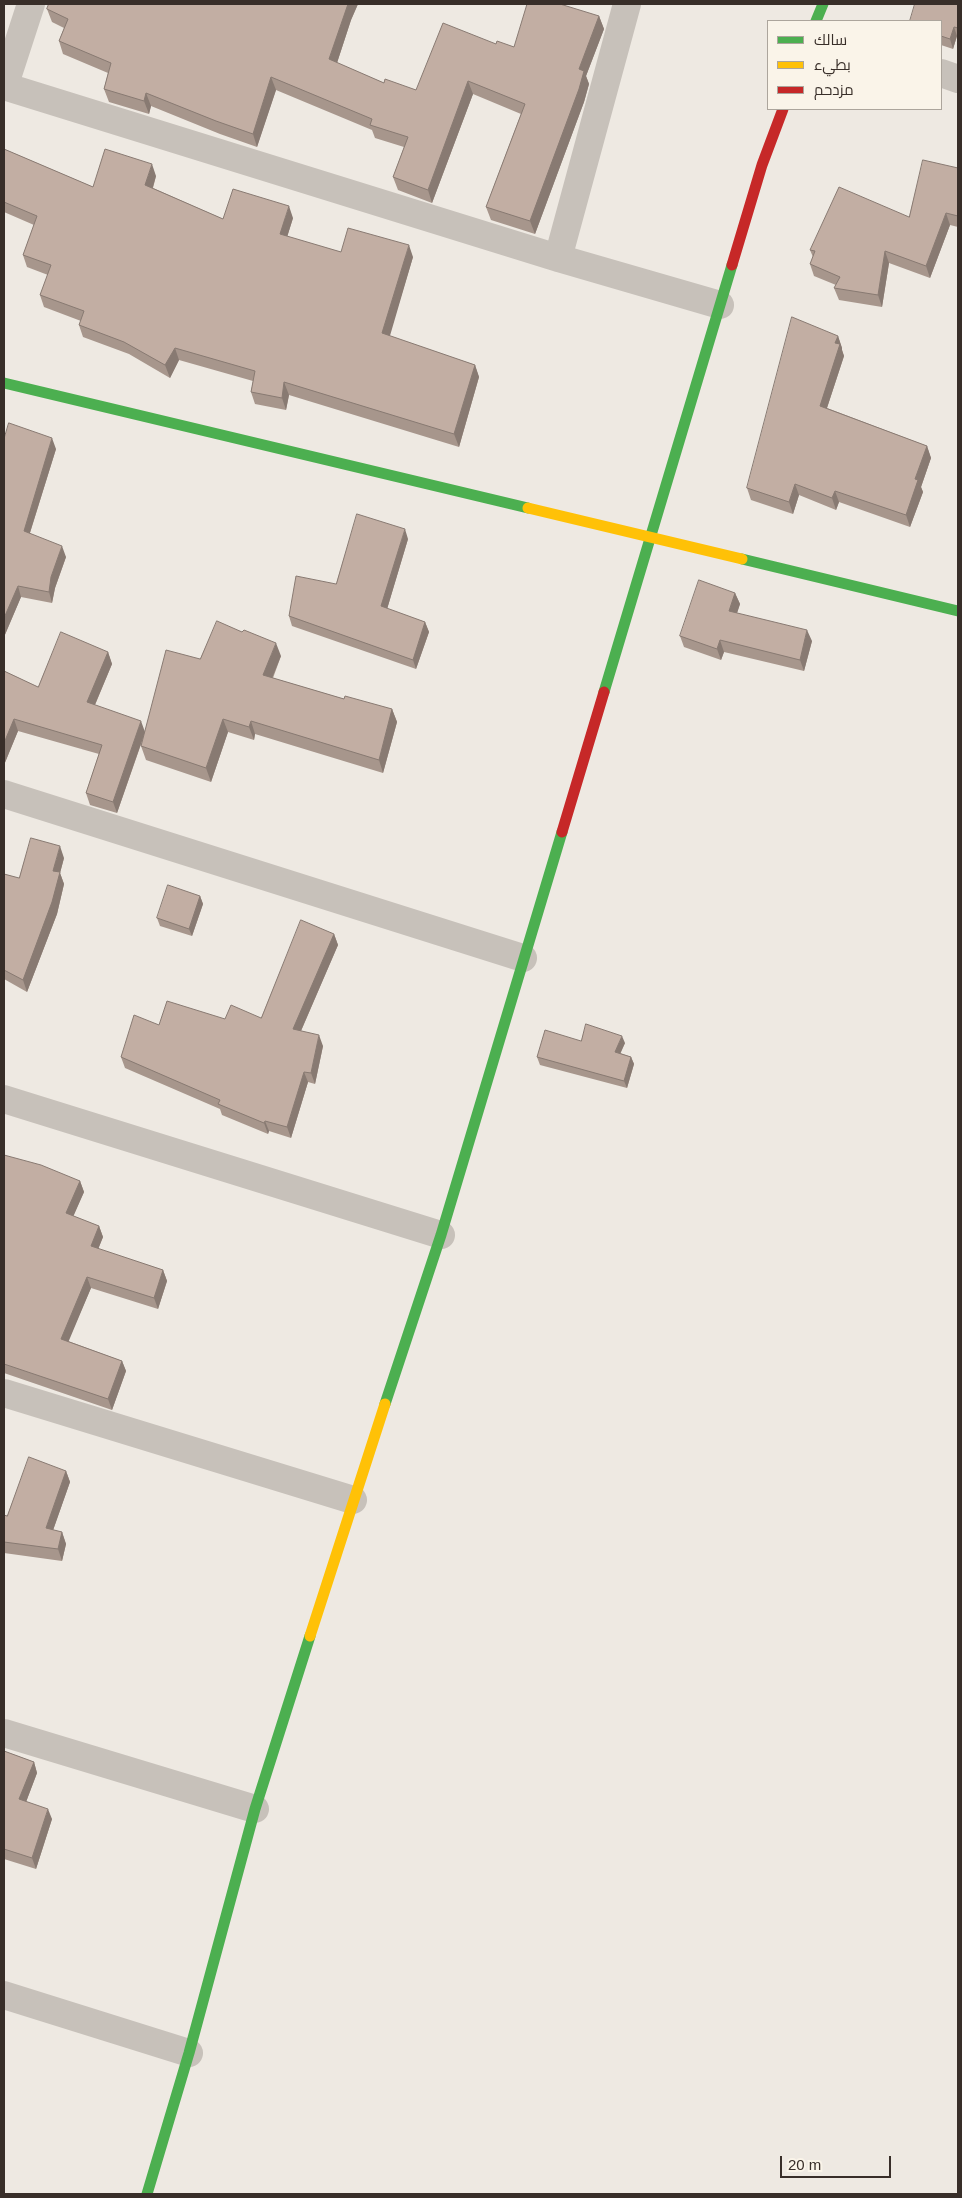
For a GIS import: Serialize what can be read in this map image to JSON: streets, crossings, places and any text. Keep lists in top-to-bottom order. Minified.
{"legend":["سالك","بطيء","مزدحم"],"scale_bar":"20 m"}
